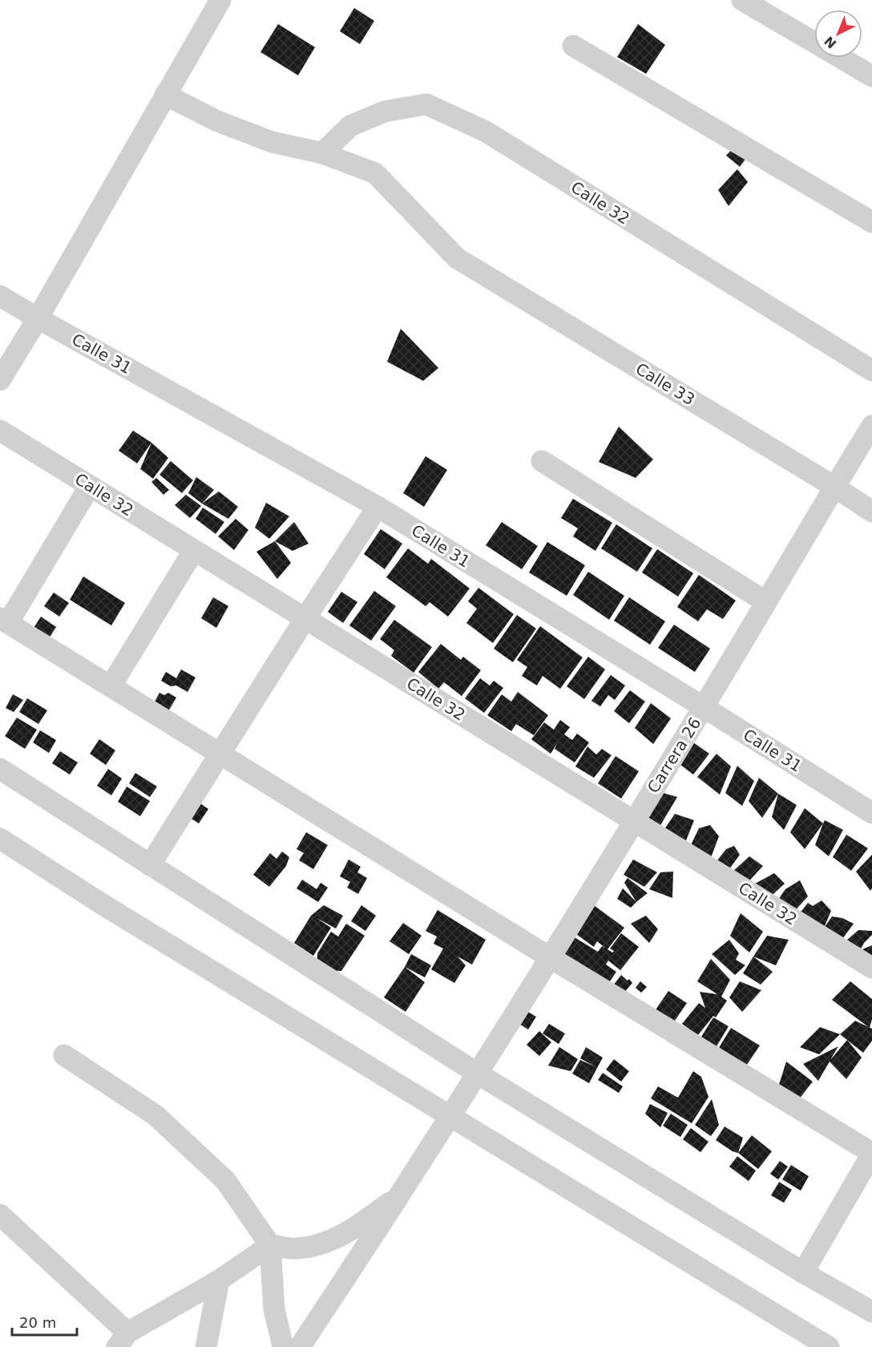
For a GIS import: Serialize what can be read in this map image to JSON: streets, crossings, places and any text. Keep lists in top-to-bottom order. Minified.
{"streets":{"street":["Calle 32","Calle 31","Calle 33","Carrera 26"]},"crossings":[["Calle 32","Calle 33"],["Calle 32","Carrera 26"],["Calle 31","Carrera 26"],["Calle 33","Carrera 26"]],"scale_bar":"20 m","north":"bottom left"}
